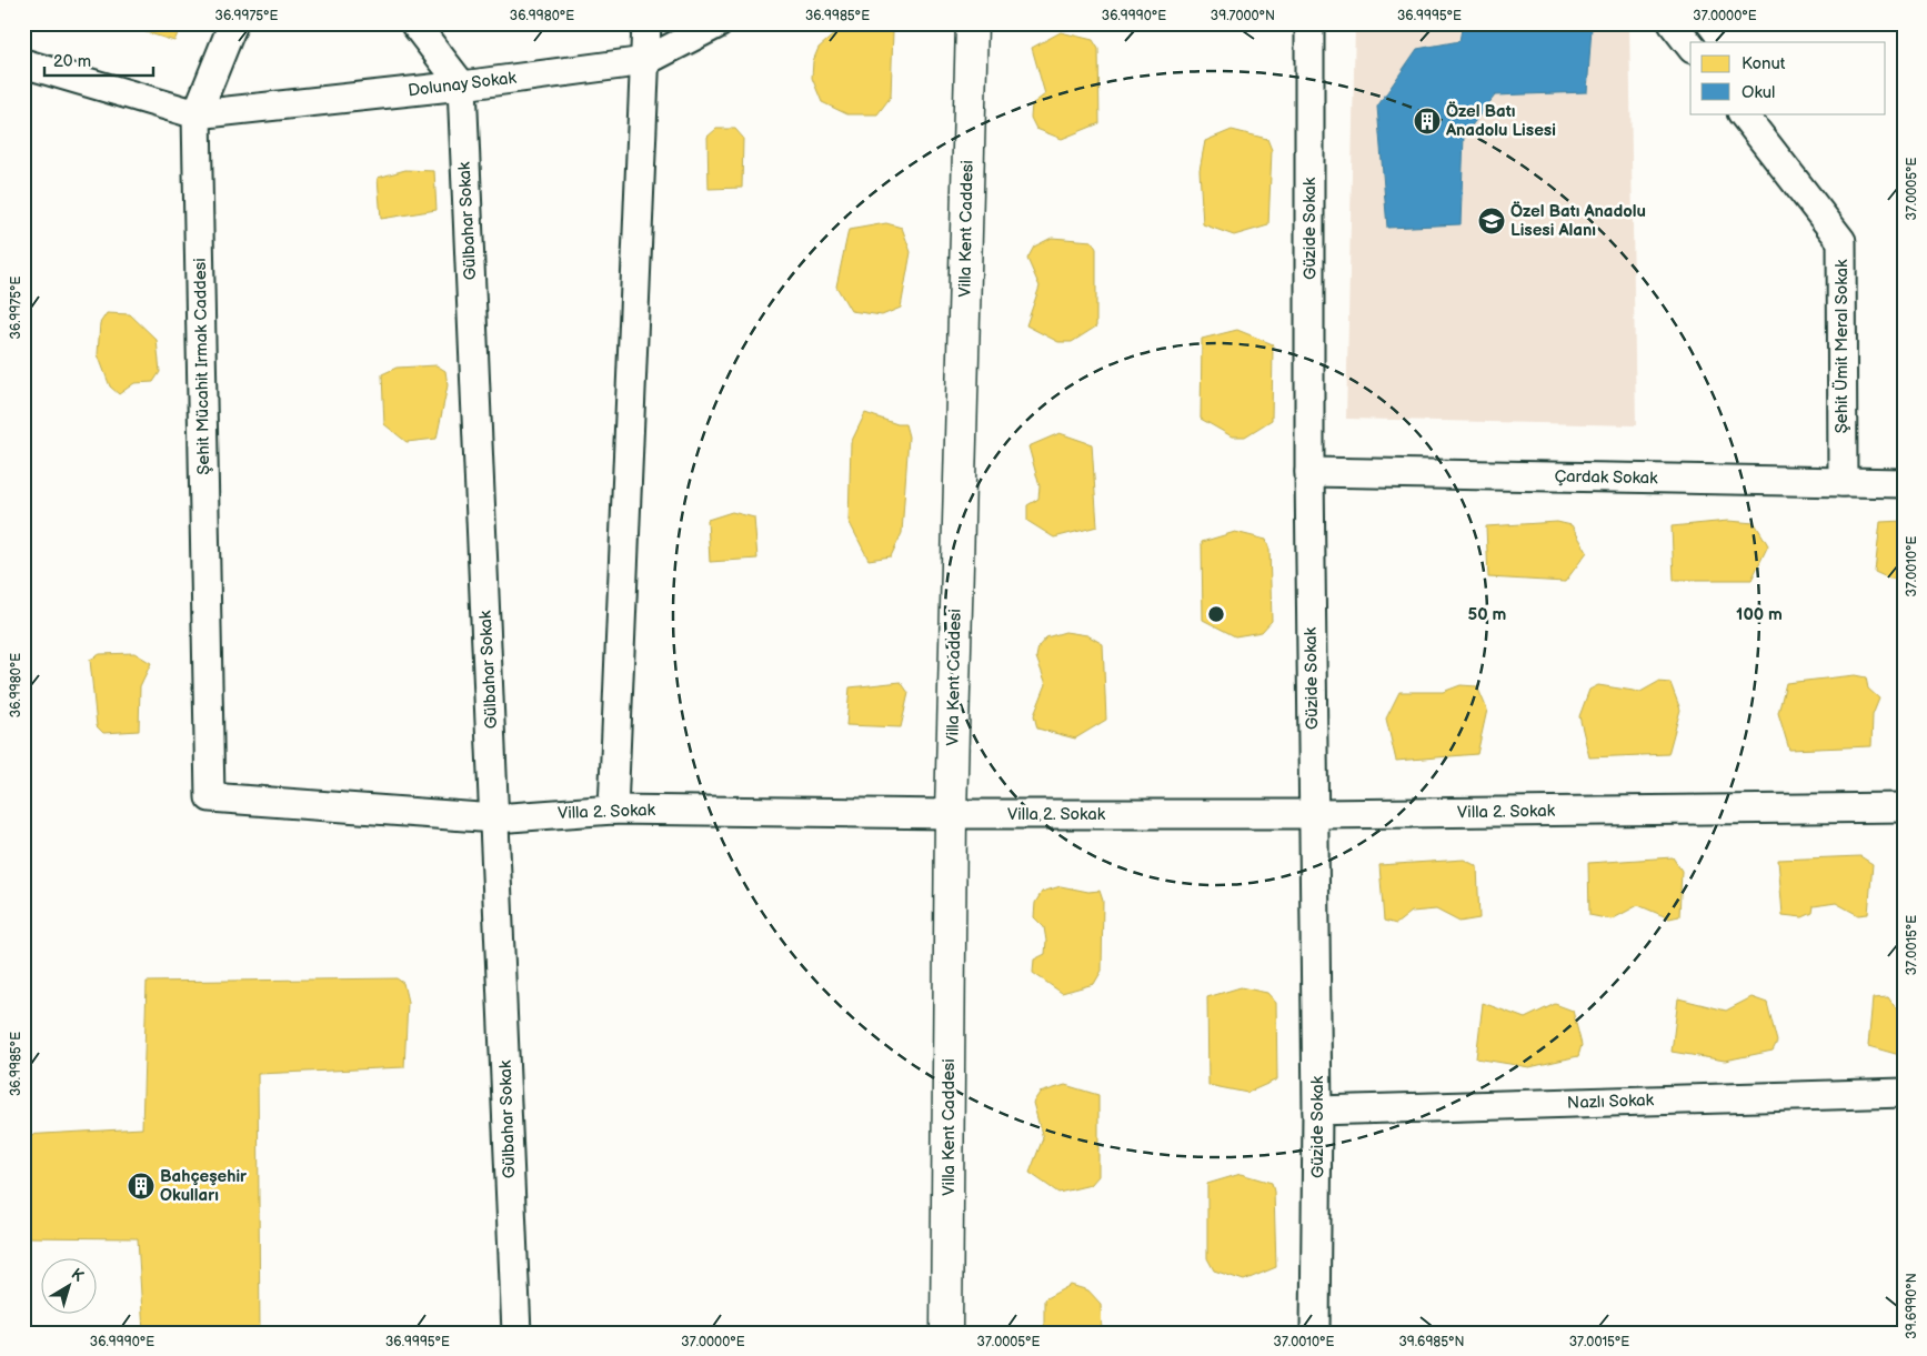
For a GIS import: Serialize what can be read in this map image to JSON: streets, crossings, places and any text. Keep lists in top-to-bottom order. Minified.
{"streets":{"street":["Dolunay Sokak","Gülbahar Sokak","Villa Kent Caddesi","Güzide Sokak","Şehit Ümit Meral Sokak","Şehit Mücahit Irmak Caddesi","Çardak Sokak","Villa 2. Sokak","Nazlı Sokak"]},"crossings":[["Dolunay Sokak","Gülbahar Sokak"],["Dolunay Sokak","Şehit Mücahit Irmak Caddesi"],["Gülbahar Sokak","Villa 2. Sokak"],["Villa Kent Caddesi","Villa 2. Sokak"],["Güzide Sokak","Çardak Sokak"],["Güzide Sokak","Villa 2. Sokak"],["Güzide Sokak","Nazlı Sokak"],["Şehit Ümit Meral Sokak","Çardak Sokak"],["Şehit Mücahit Irmak Caddesi","Villa 2. Sokak"]],"places":{"building":["Özel Batı Anadolu Lisesi","Bahçeşehir Okulları"],"school or university":["Özel Batı Anadolu Lisesi Alanı"]},"legend":["Konut","Okul"],"scale_bar":"20 m","north":"top right","coordinates":["36.9975°E","36.9980°E","36.9985°E","36.9990°E","39.7000°N","36.9995°E","37.0000°E","37.0005°E","37.0010°E","37.0015°E","39.6990°N","39.6985°N"],"rings":["50 m","100 m"]}
